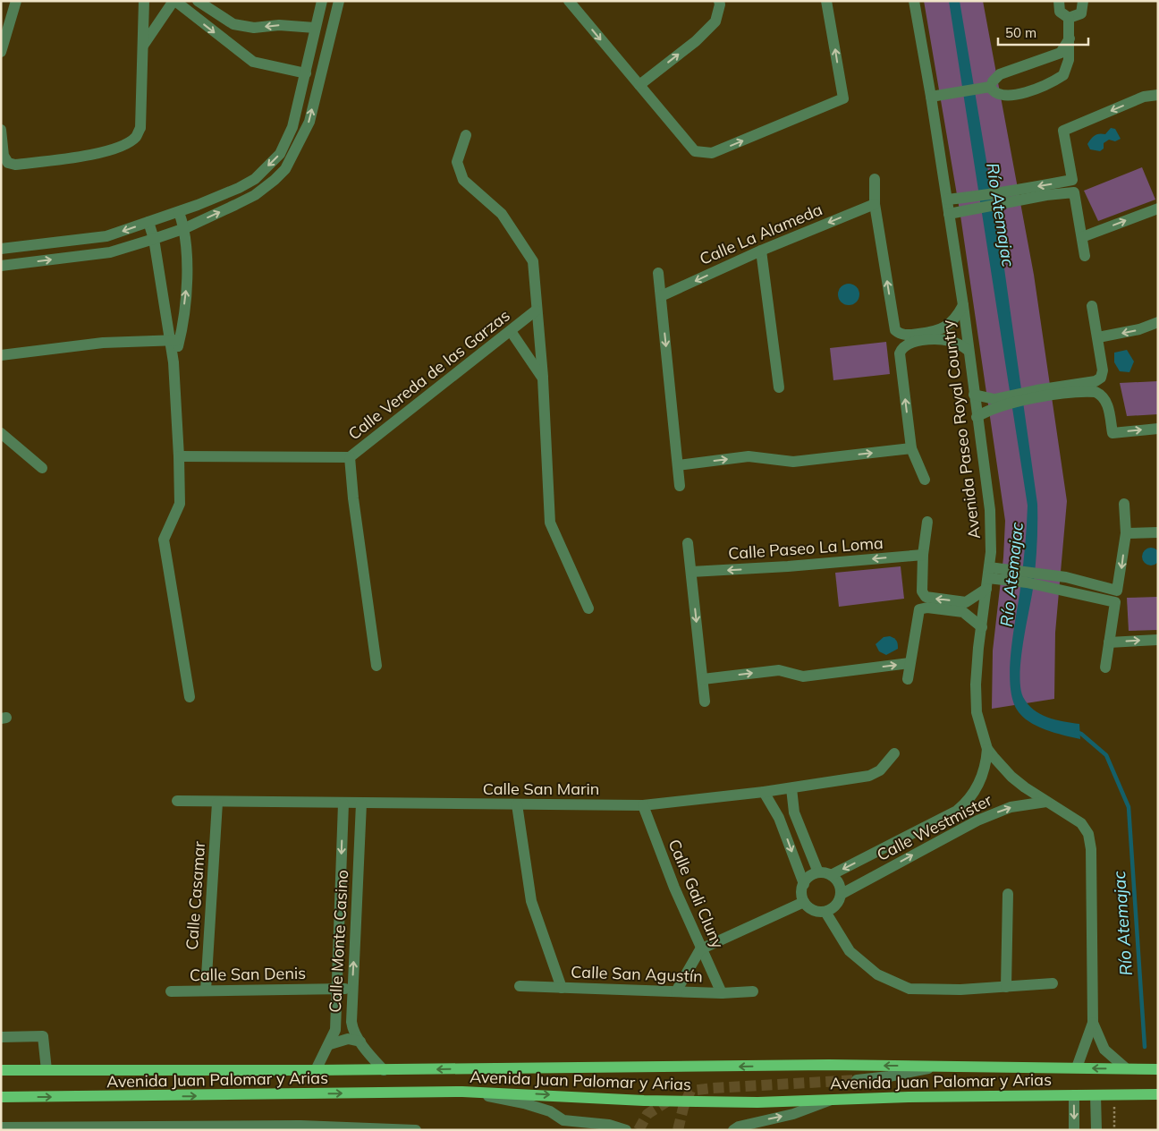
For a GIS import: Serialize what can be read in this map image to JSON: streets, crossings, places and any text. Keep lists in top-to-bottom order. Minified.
{"streets":{"main road":["Avenida Juan Palomar y Arias"],"street":["Calle La Alameda","Calle Vereda de las Garzas","Avenida Paseo Royal Country","Calle Paseo La Loma","Calle San Marin","Calle Westmister","Calle Gali Cluny","Calle Casamar","Calle Monte Casino","Calle San Denis","Calle San Agustín"]},"crossings":[["Avenida Paseo Royal Country","Calle Westmister"],["Avenida Paseo Royal Country","Avenida Juan Palomar y Arias"],["Calle San Marin","Calle Gali Cluny"],["Calle San Marin","Calle Casamar"],["Calle San Marin","Calle Monte Casino"],["Calle Gali Cluny","Calle San Agustín"],["Calle Casamar","Calle San Denis"],["Calle Monte Casino","Calle San Denis"],["Calle Monte Casino","Avenida Juan Palomar y Arias"]],"one_way":["Calle La Alameda","Calle Paseo La Loma"],"water":["Río Atemajac"],"scale_bar":"50 m"}
